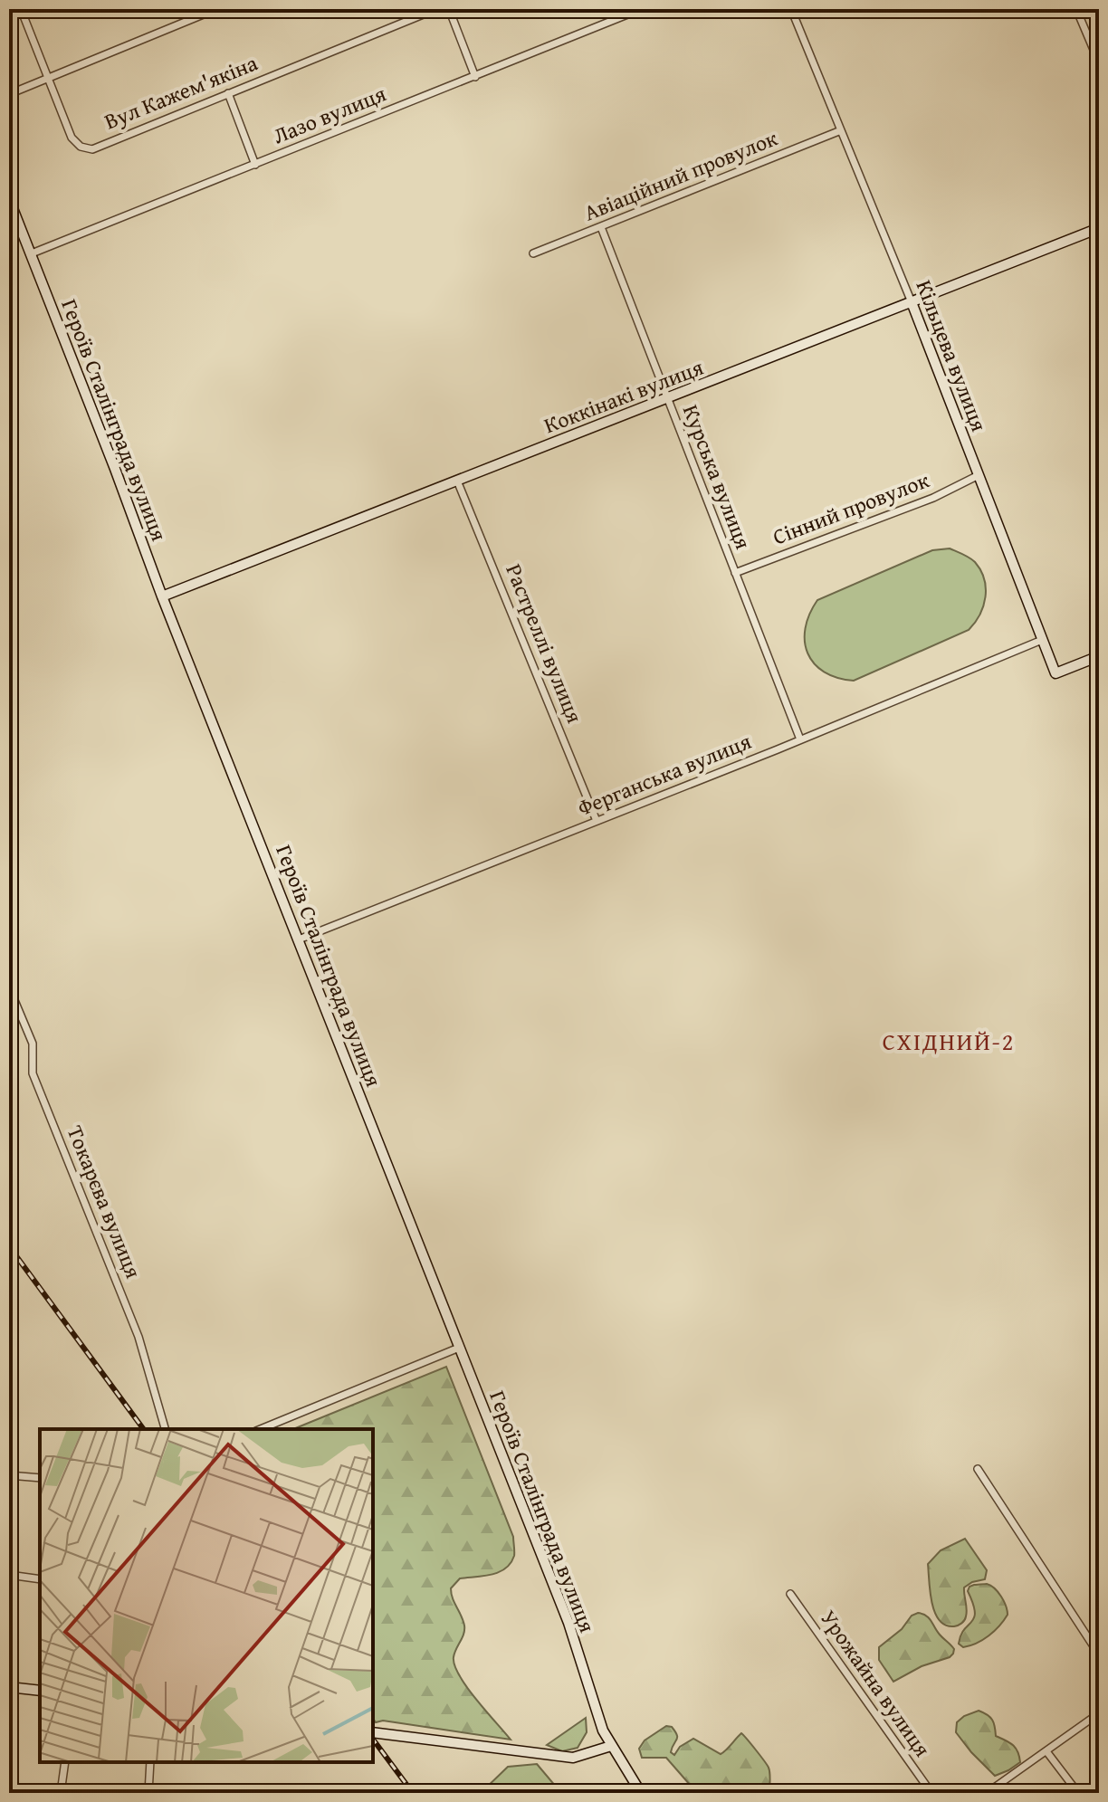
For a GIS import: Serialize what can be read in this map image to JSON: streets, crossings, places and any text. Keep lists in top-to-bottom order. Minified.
{"streets":{"street":["Вул Кажем'якіна","Лазо вулиця","Авіаційний провулок","Кільцева вулиця","Коккінакі вулиця","Героїв Сталінграда вулиця","Курська вулиця","Сінний провулок","Растреллі вулиця","Ферганська вулиця","Токарєва вулиця","Урожайна вулиця"]},"crossings":[["Лазо вулиця","Героїв Сталінграда вулиця"],["Авіаційний провулок","Кільцева вулиця"],["Авіаційний провулок","Курська вулиця"],["Кільцева вулиця","Коккінакі вулиця"],["Кільцева вулиця","Сінний провулок"],["Кільцева вулиця","Ферганська вулиця"],["Коккінакі вулиця","Героїв Сталінграда вулиця"],["Коккінакі вулиця","Курська вулиця"],["Коккінакі вулиця","Растреллі вулиця"],["Героїв Сталінграда вулиця","Ферганська вулиця"],["Курська вулиця","Сінний провулок"],["Курська вулиця","Ферганська вулиця"],["Растреллі вулиця","Ферганська вулиця"]],"districts":["СХІДНИЙ-2"]}
